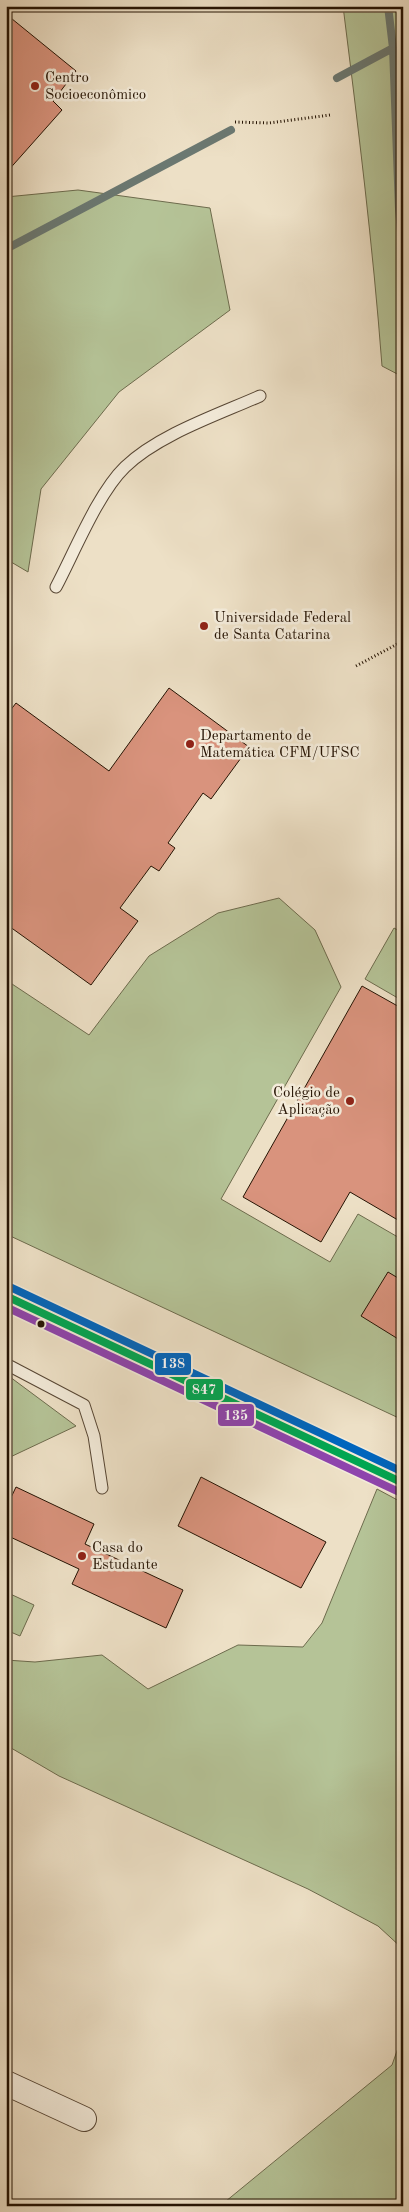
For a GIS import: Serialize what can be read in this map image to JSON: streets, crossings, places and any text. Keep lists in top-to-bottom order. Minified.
{"places":["Centro Socioeconômico","Universidade Federal de Santa Catarina","Departamento de Matemática CFM/UFSC","Colégio de Aplicação","Casa do Estudante"],"lines":["transit line 138","transit line 847","transit line 135"]}
